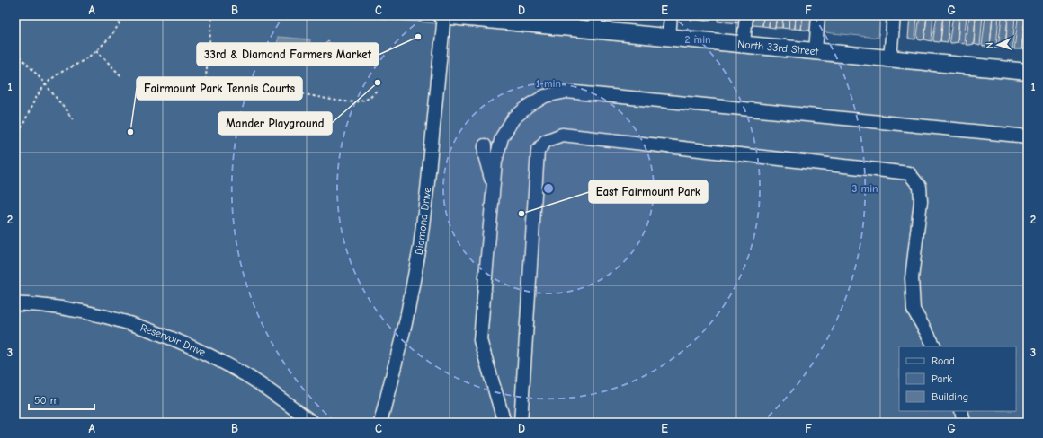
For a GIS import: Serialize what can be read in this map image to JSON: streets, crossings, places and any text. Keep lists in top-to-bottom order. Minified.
{"streets":{"main road":["North 33rd Street"],"street":["Diamond Drive","Reservoir Drive"]},"crossings":[["North 33rd Street","Diamond Drive"]],"places":["33rd & Diamond Farmers Market","Mander Playground","Fairmount Park Tennis Courts","East Fairmount Park"],"legend":["Road","Park","Building"],"scale_bar":"50 m","north":"left","grid":{"columns":["A","B","C","D","E","F","G"],"rows":["1","2","3"]},"rings":["2 min","1 min","3 min"]}
